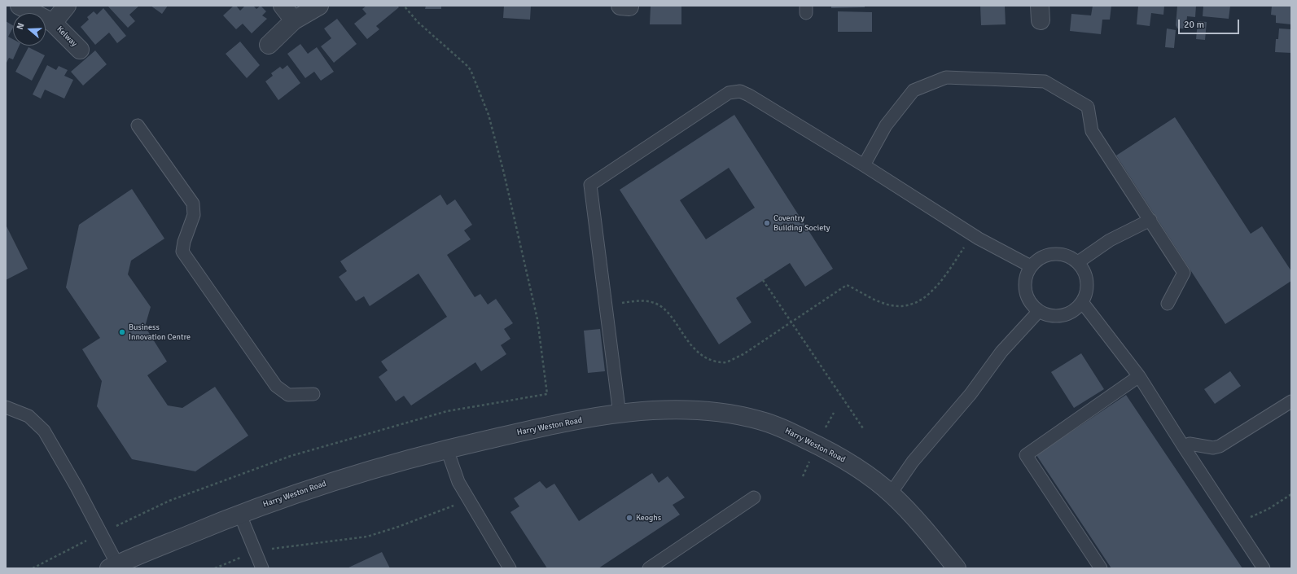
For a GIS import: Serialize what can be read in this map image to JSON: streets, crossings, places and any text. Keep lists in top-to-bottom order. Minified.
{"streets":{"street":["Kelway","Harry Weston Road"]},"places":["Coventry Building Society","Business Innovation Centre","Keoghs"],"scale_bar":"20 m","north":"left"}
